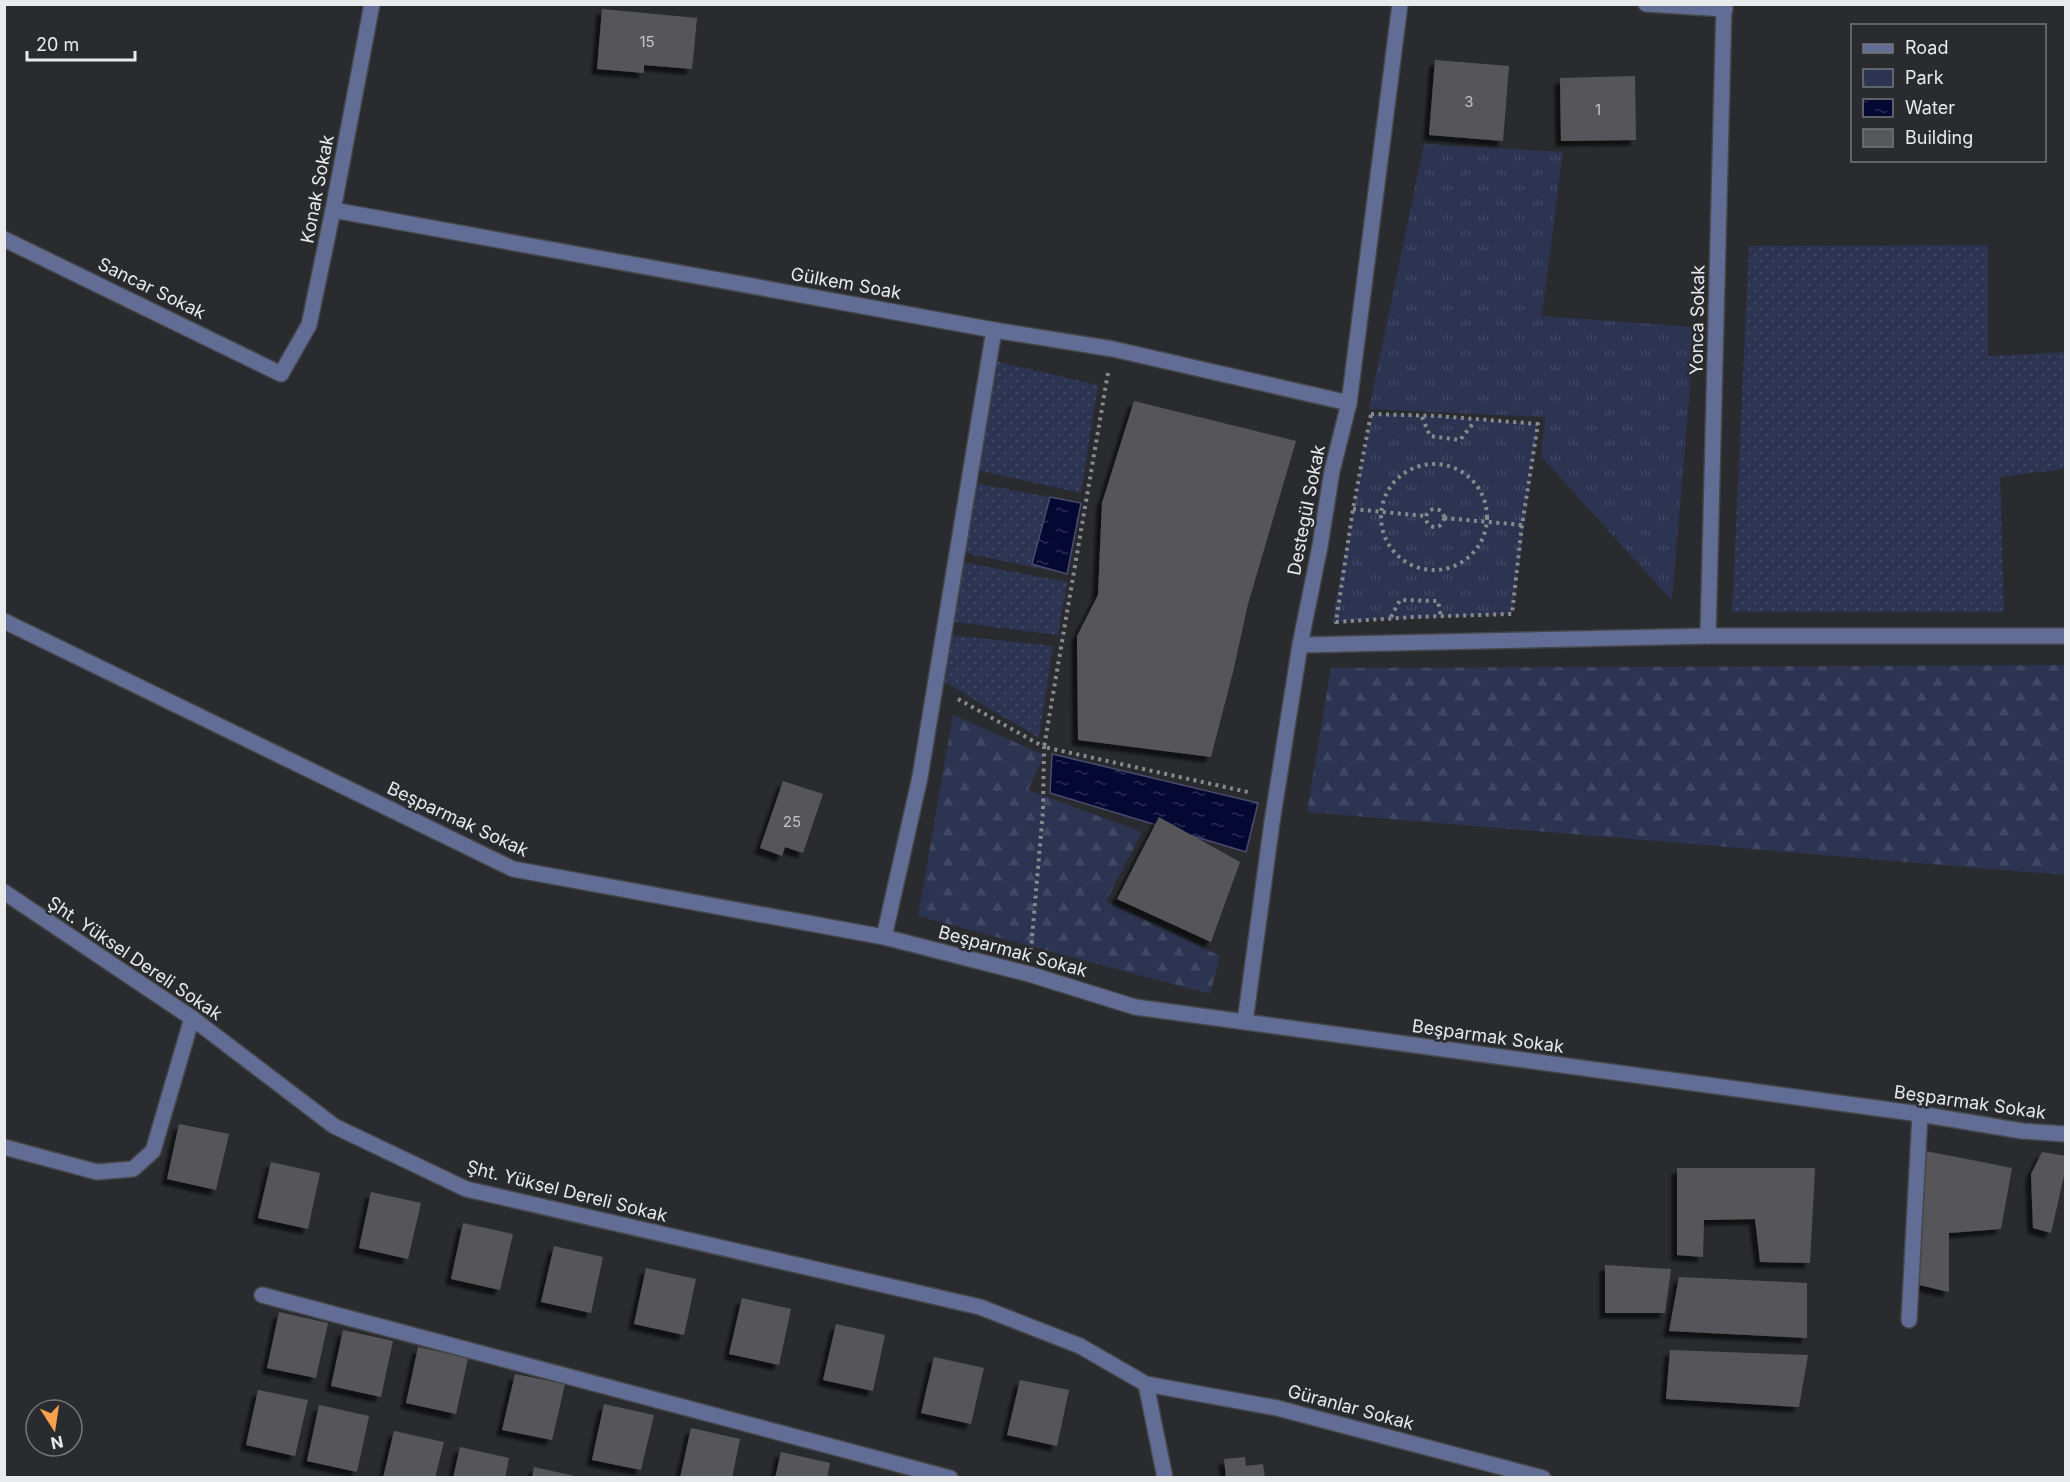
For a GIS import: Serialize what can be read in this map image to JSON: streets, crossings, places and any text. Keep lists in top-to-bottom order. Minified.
{"streets":{"street":["Konak Sokak","Gülkem Soak","Sancar Sokak","Yonca Sokak","Destegül Sokak","Beşparmak Sokak","Şht. Yüksel Dereli Sokak","Güranlar Sokak"]},"crossings":[["Konak Sokak","Gülkem Soak"],["Konak Sokak","Sancar Sokak"],["Gülkem Soak","Destegül Sokak"],["Destegül Sokak","Beşparmak Sokak"],["Şht. Yüksel Dereli Sokak","Güranlar Sokak"]],"house_numbers":["15","3","1","25"],"legend":["Road","Park","Water","Building"],"scale_bar":"20 m","north":"bottom"}
